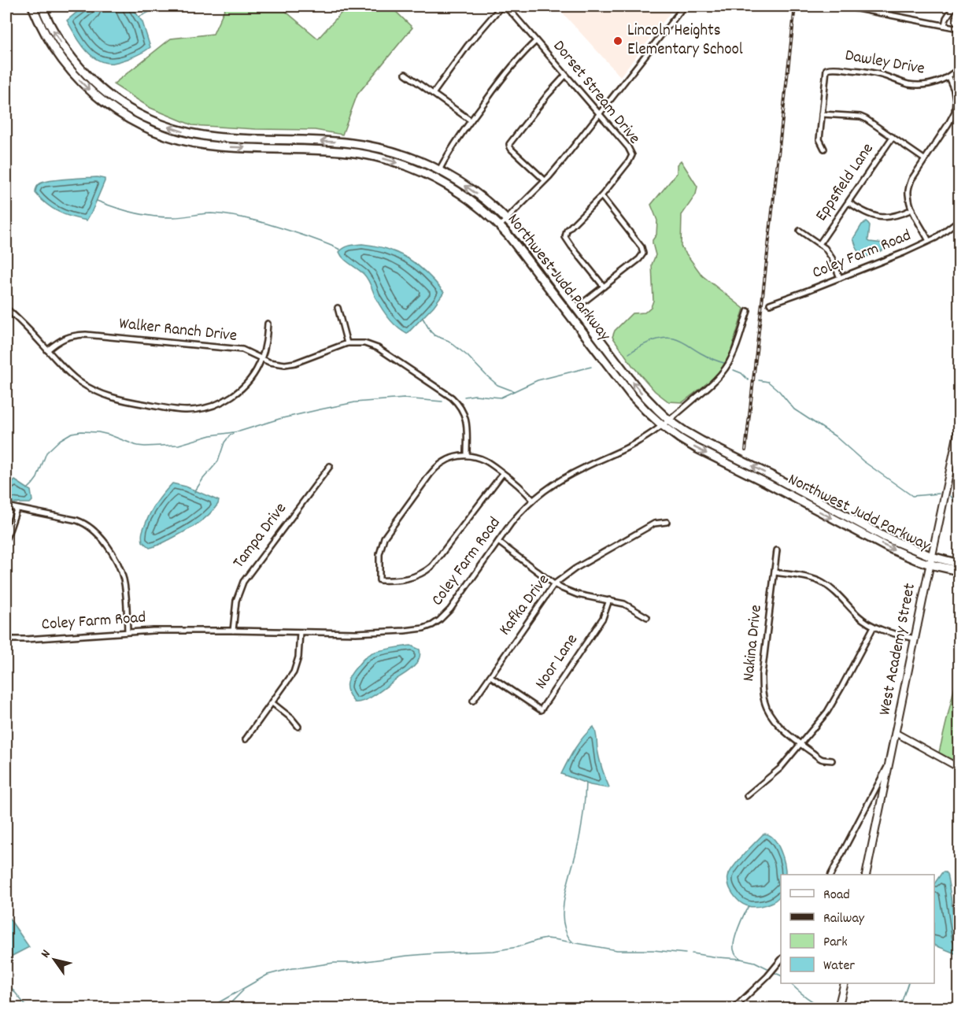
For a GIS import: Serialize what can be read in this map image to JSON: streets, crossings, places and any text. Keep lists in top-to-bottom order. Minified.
{"streets":{"highway":["Northwest Judd Parkway"],"main road":["West Academy Street"],"street":["Dawley Drive","Dorset Stream Drive","Eppsfield Lane","Coley Farm Road","Walker Ranch Drive","Tampa Drive","Kafka Drive","Nakina Drive","Noor Lane"]},"crossings":[["Coley Farm Road","Northwest Judd Parkway"],["Coley Farm Road","Tampa Drive"],["Northwest Judd Parkway","West Academy Street"],["Kafka Drive","Noor Lane"]],"places":["Lincoln Heights Elementary School"],"legend":["Road","Railway","Park","Water"],"north":"top left"}
